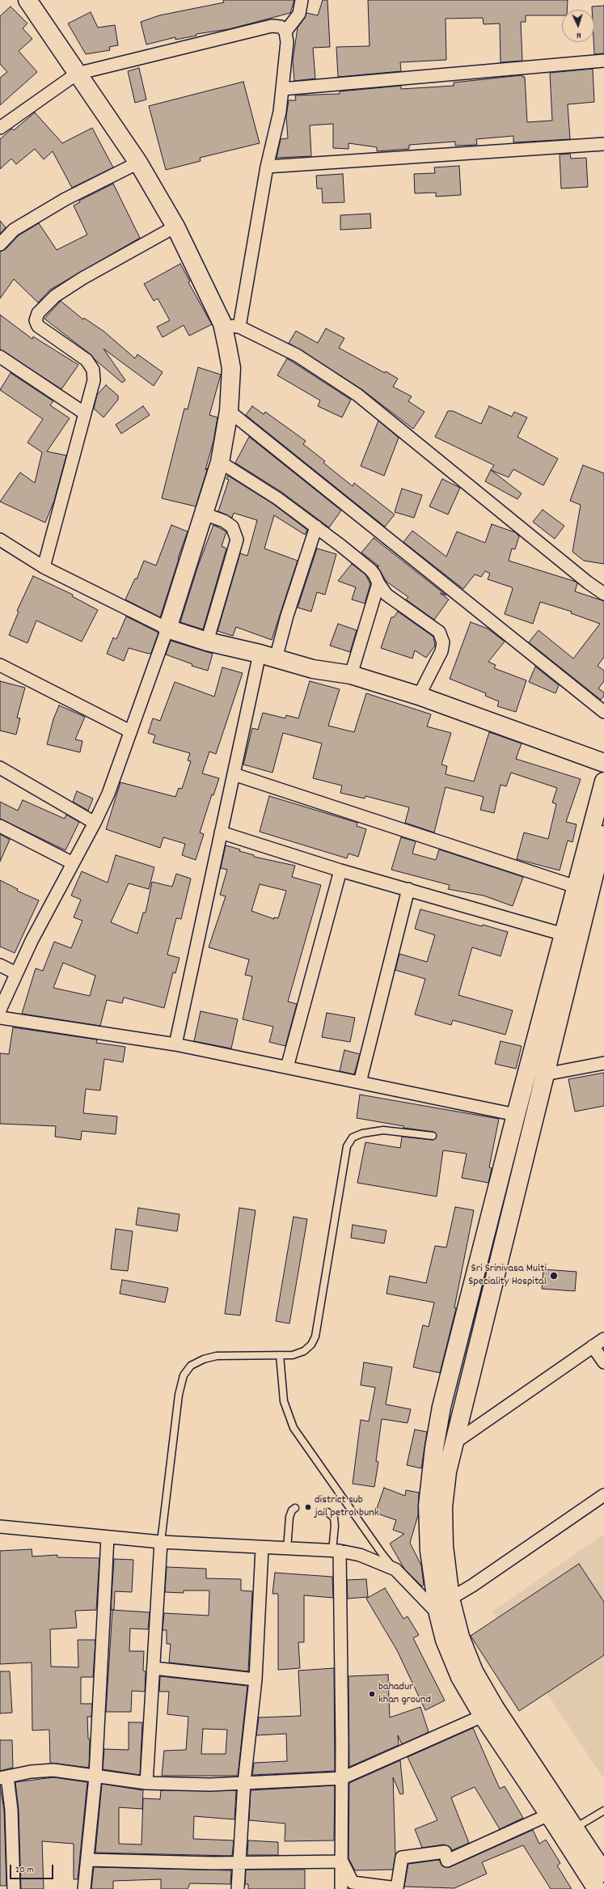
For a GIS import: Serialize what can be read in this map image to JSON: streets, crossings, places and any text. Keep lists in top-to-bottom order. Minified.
{"places":["Sri Srinivasa Multi Speciality Hospital","district sub jail petrol bunk","bahadur khan ground"],"scale_bar":"20 m","north":"bottom"}
